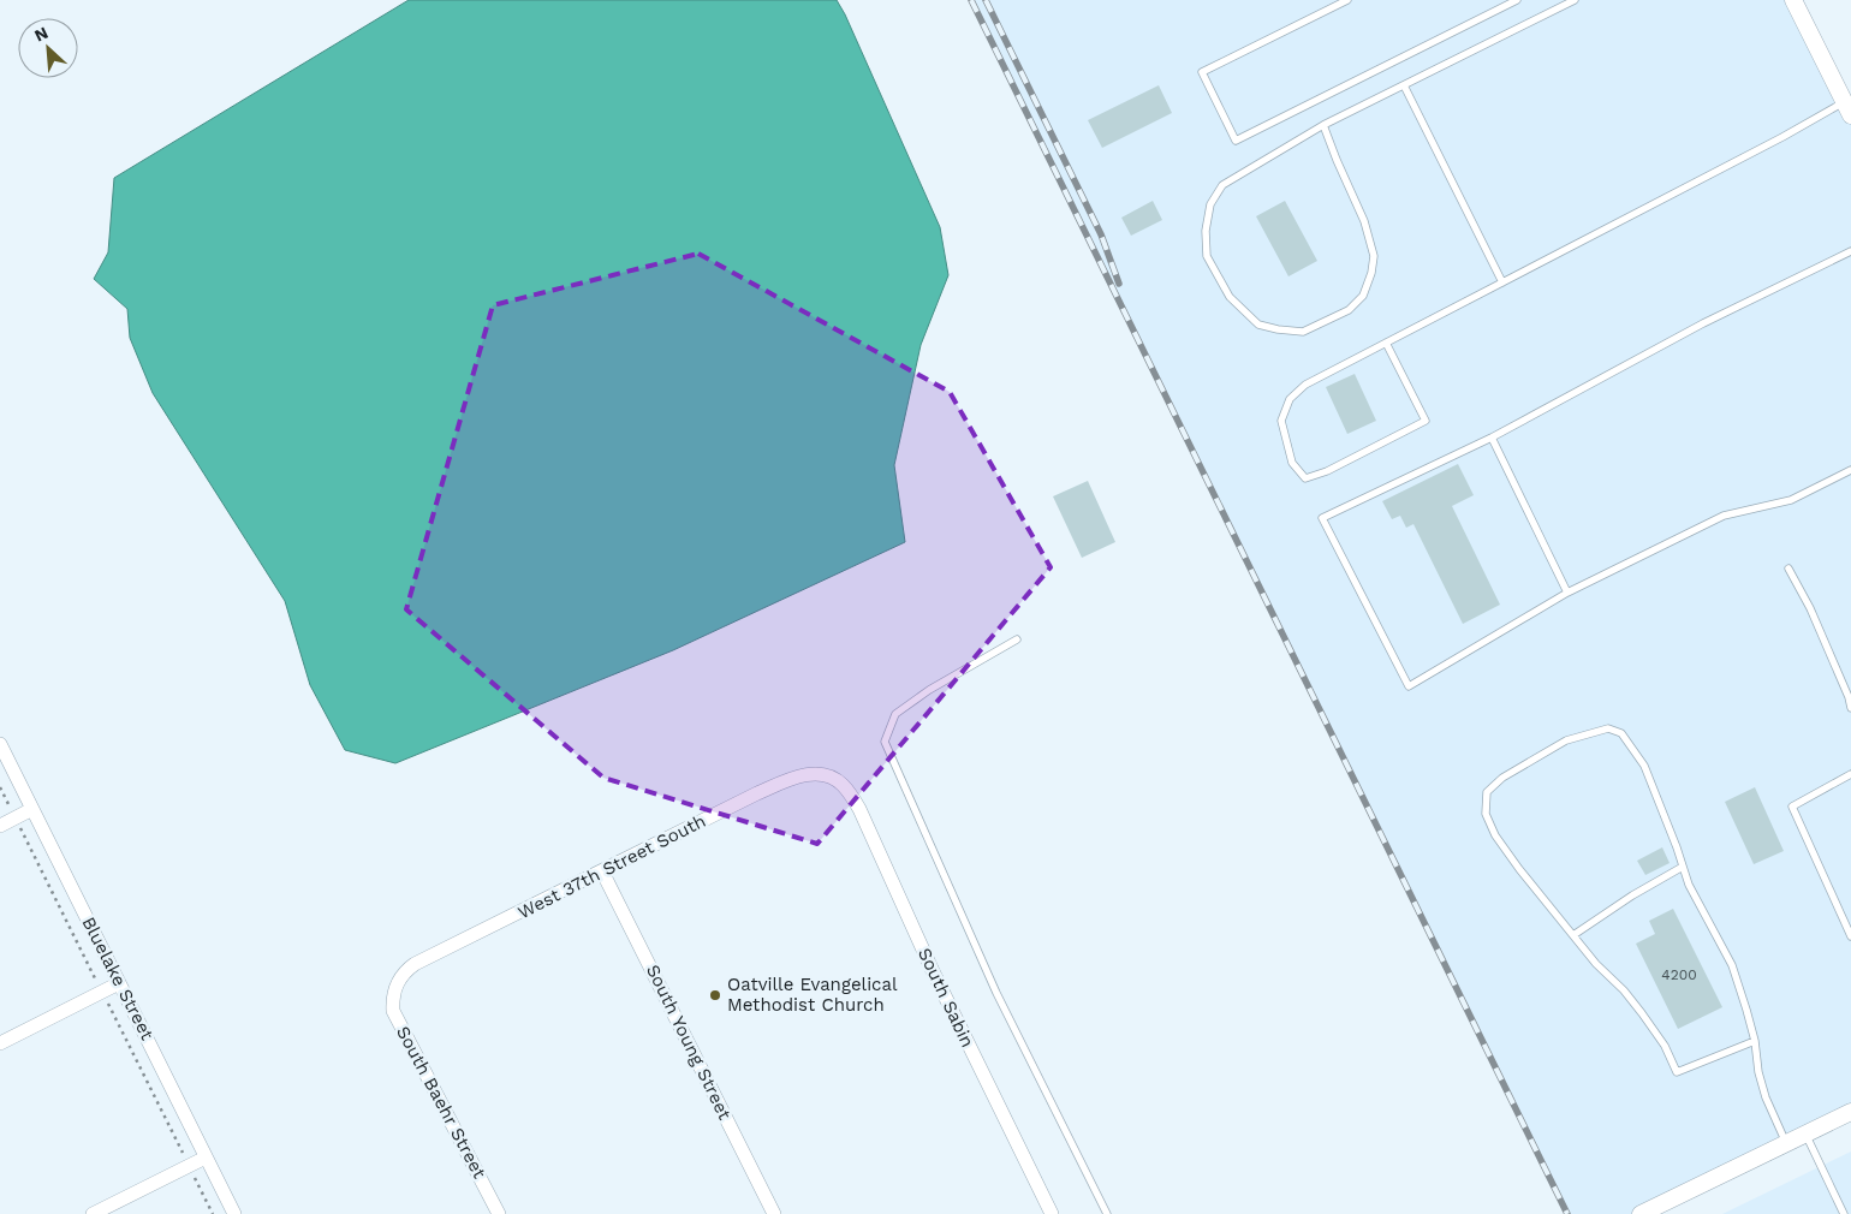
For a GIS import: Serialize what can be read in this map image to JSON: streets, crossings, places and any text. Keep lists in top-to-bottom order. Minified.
{"streets":{"street":["West 37th Street South","Bluelake Street","South Sabin","South Young Street","South Baehr Street"]},"crossings":[["West 37th Street South","South Sabin"],["West 37th Street South","South Young Street"],["West 37th Street South","South Baehr Street"]],"places":["Oatville Evangelical Methodist Church"],"house_numbers":["4200"],"north":"top left"}
